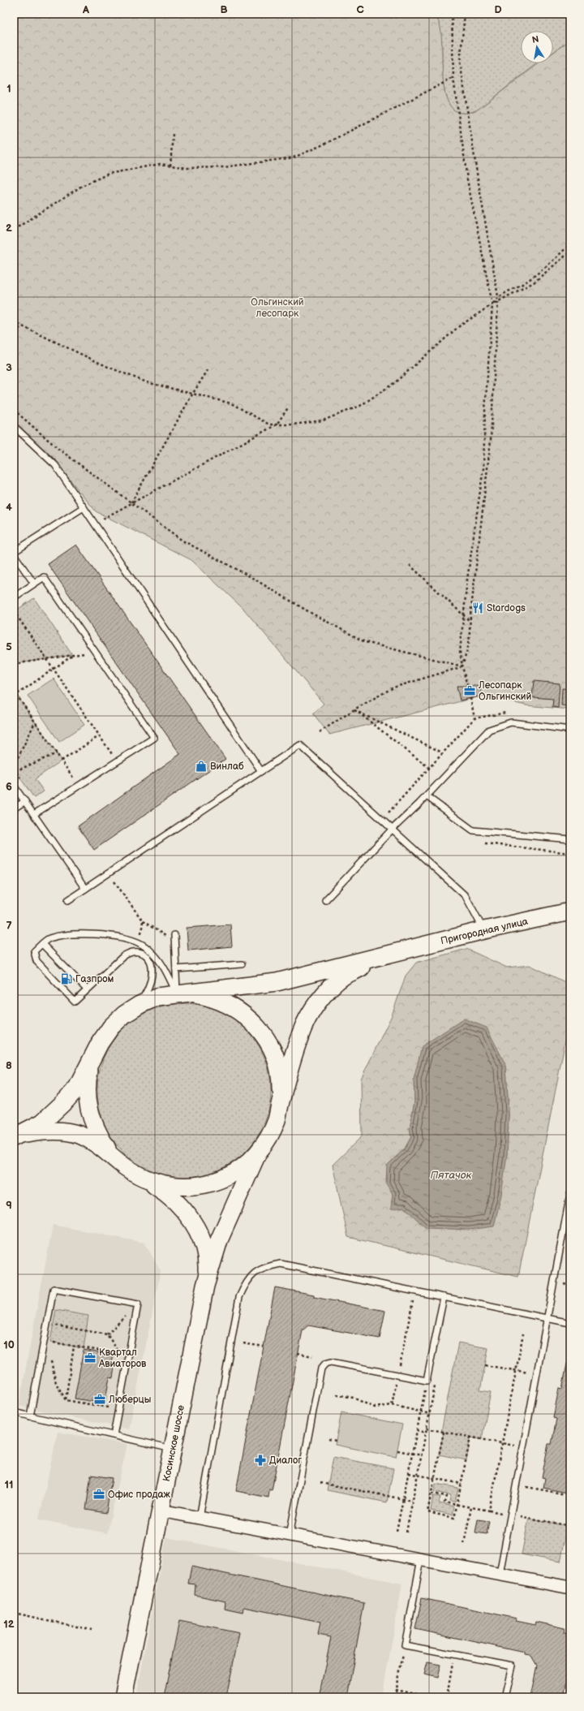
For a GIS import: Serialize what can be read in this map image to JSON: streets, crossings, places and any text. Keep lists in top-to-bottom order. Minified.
{"streets":{"main road":["Пригородная улица","Косинское шоссе"]},"water":["Пятачок"],"parks":["Ольгинский лесопарк"],"places":{"restaurant":["Stardogs"],"office":["Лесопарк Ольгинский","Квартал Авиаторов","Люберцы","Офис продаж"],"shop":["Винлаб"],"fuel station":["Газпром"],"pharmacy":["Диалог"]},"north":"top","grid":{"columns":["A","B","C","D"],"rows":["1","2","3","4","5","6","7","8","9","10","11","12"]}}
